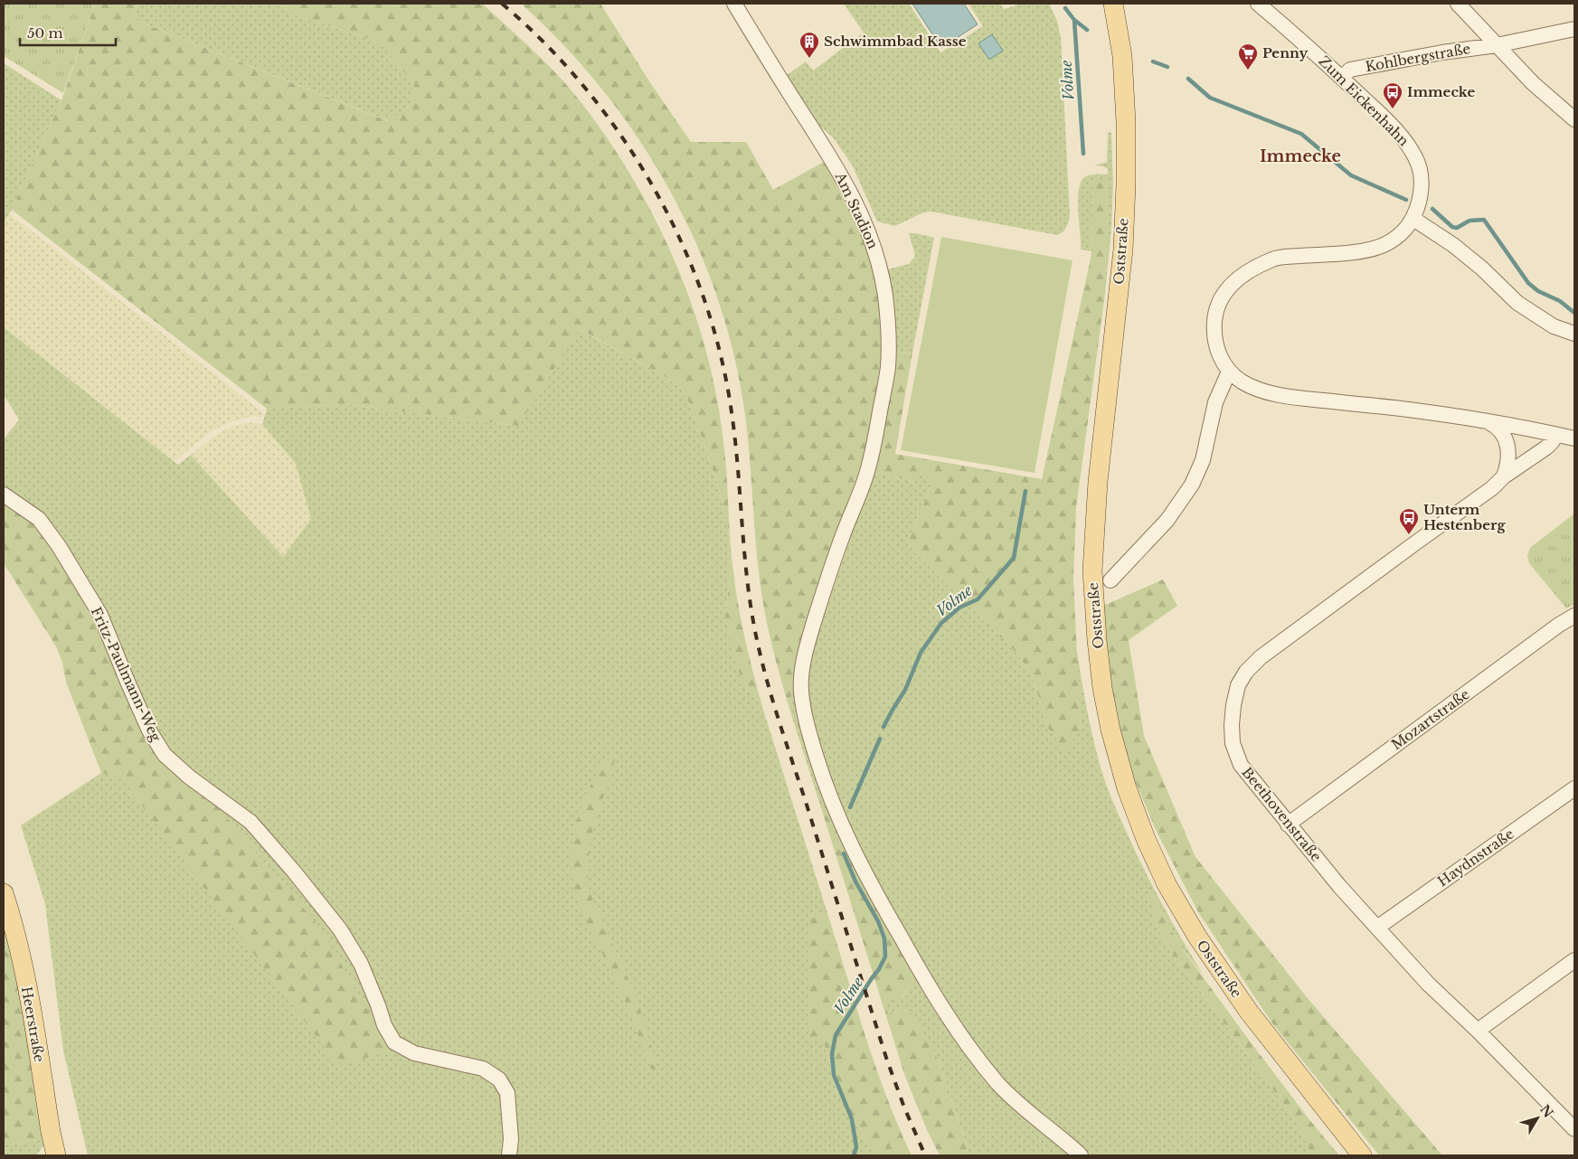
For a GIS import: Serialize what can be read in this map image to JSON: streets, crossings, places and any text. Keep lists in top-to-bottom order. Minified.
{"streets":{"main road":["Oststraße","Heerstraße"],"street":["Kohlbergstraße","Zum Eickenhahn","Am Stadion","Fritz-Paulmann-Weg","Mozartstraße","Beethovenstraße","Haydnstraße"]},"crossings":[["Kohlbergstraße","Zum Eickenhahn"],["Mozartstraße","Beethovenstraße"],["Beethovenstraße","Haydnstraße"]],"districts":["Immecke"],"water":["Volme"],"places":{"building":["Schwimmbad Kasse"],"supermarket":["Penny"],"bus stop":["Immecke","Unterm Hestenberg"]},"scale_bar":"50 m","north":"top right"}
